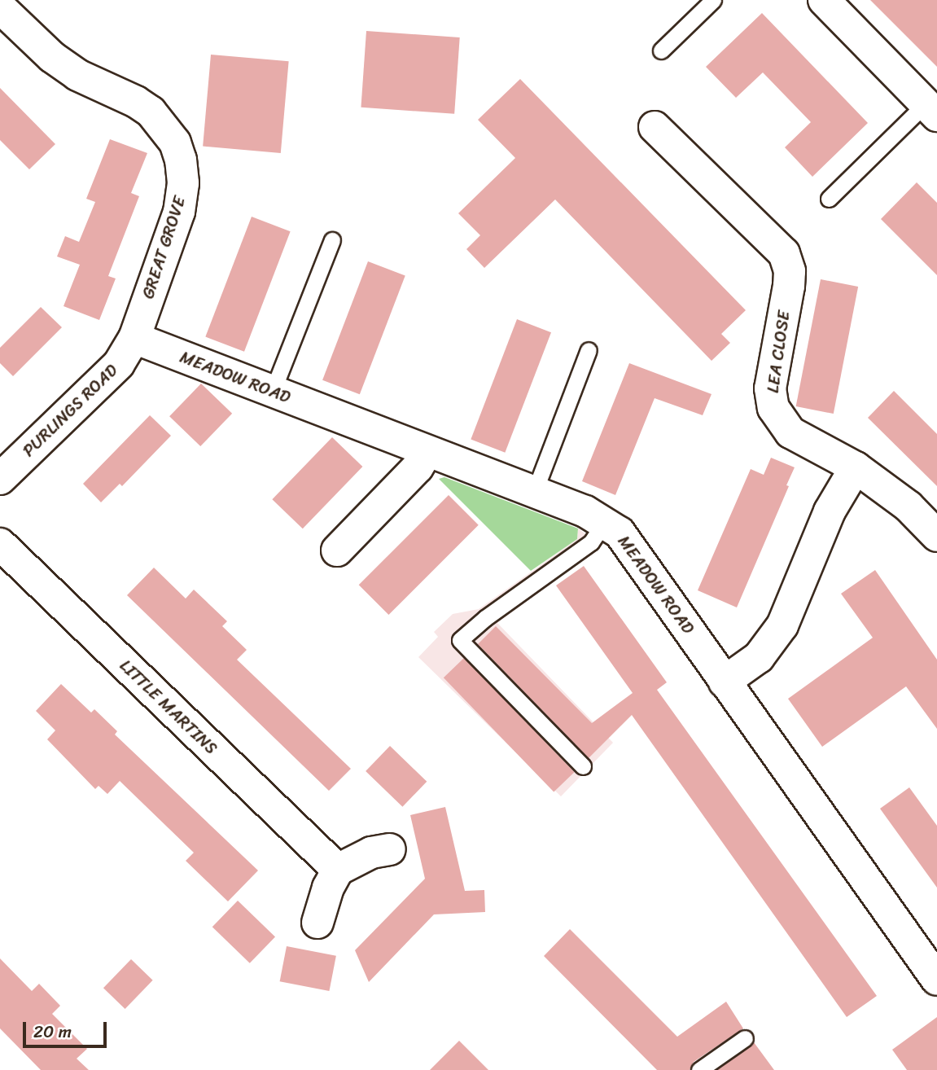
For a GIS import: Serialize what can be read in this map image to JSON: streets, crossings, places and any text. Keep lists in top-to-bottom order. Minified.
{"streets":{"street":["GREAT GROVE","LEA CLOSE","MEADOW ROAD","PURLINGS ROAD","LITTLE MARTINS"]},"crossings":[["GREAT GROVE","MEADOW ROAD"],["GREAT GROVE","PURLINGS ROAD"],["MEADOW ROAD","PURLINGS ROAD"]],"scale_bar":"20 m"}
